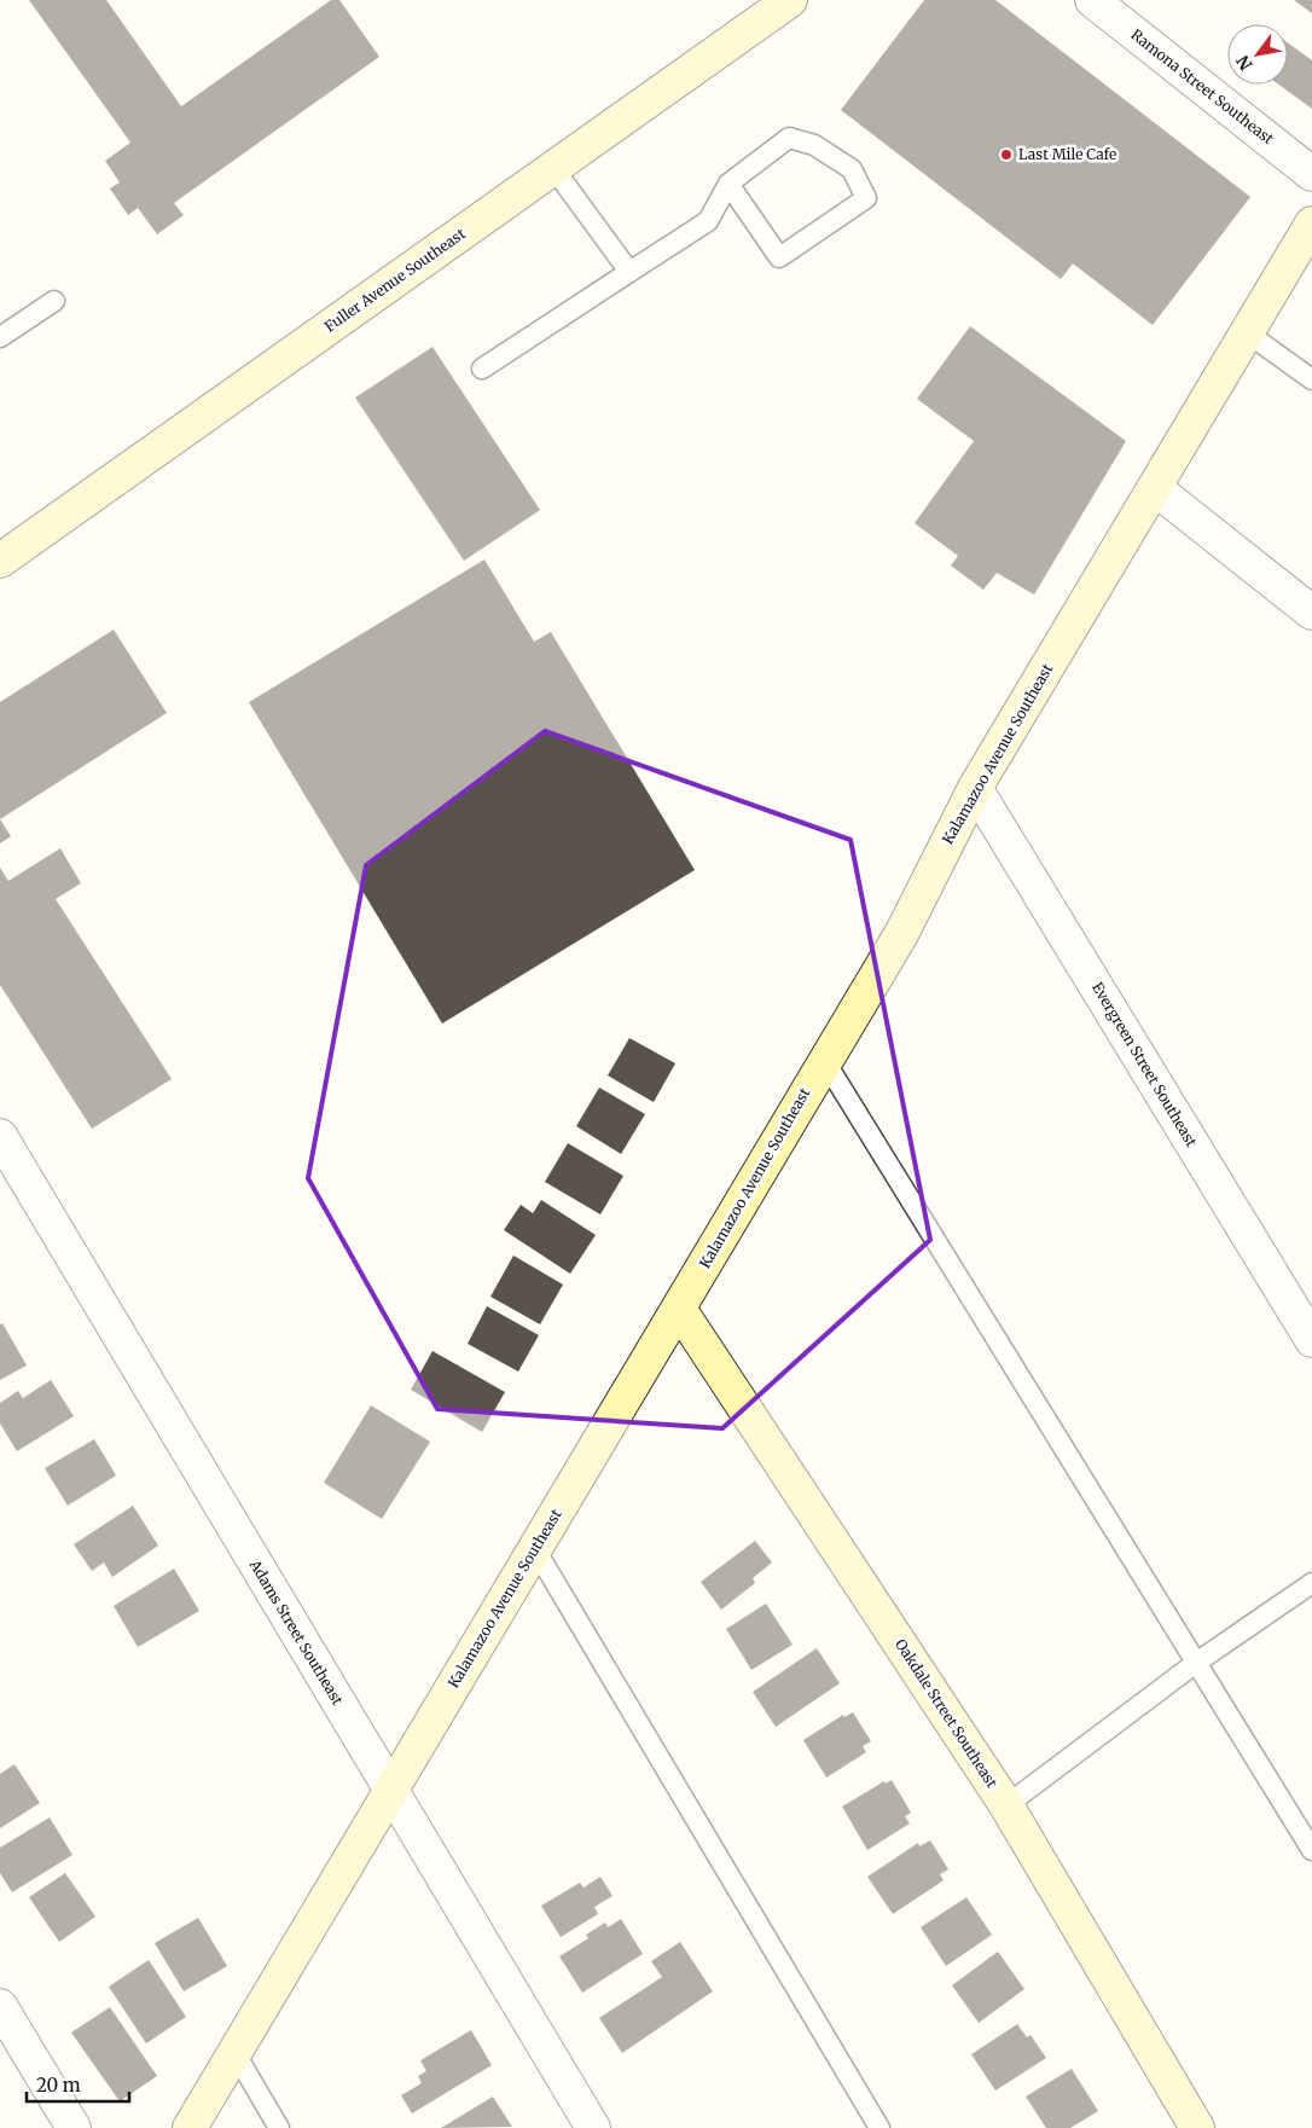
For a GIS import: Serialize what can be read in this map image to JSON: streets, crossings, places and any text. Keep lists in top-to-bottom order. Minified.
{"streets":{"main road":["Fuller Avenue Southeast","Kalamazoo Avenue Southeast","Oakdale Street Southeast"],"street":["Ramona Street Southeast","Evergreen Street Southeast","Adams Street Southeast"]},"crossings":[["Kalamazoo Avenue Southeast","Evergreen Street Southeast"],["Kalamazoo Avenue Southeast","Adams Street Southeast"],["Kalamazoo Avenue Southeast","Oakdale Street Southeast"]],"places":["Last Mile Cafe"],"scale_bar":"20 m","north":"bottom left"}
